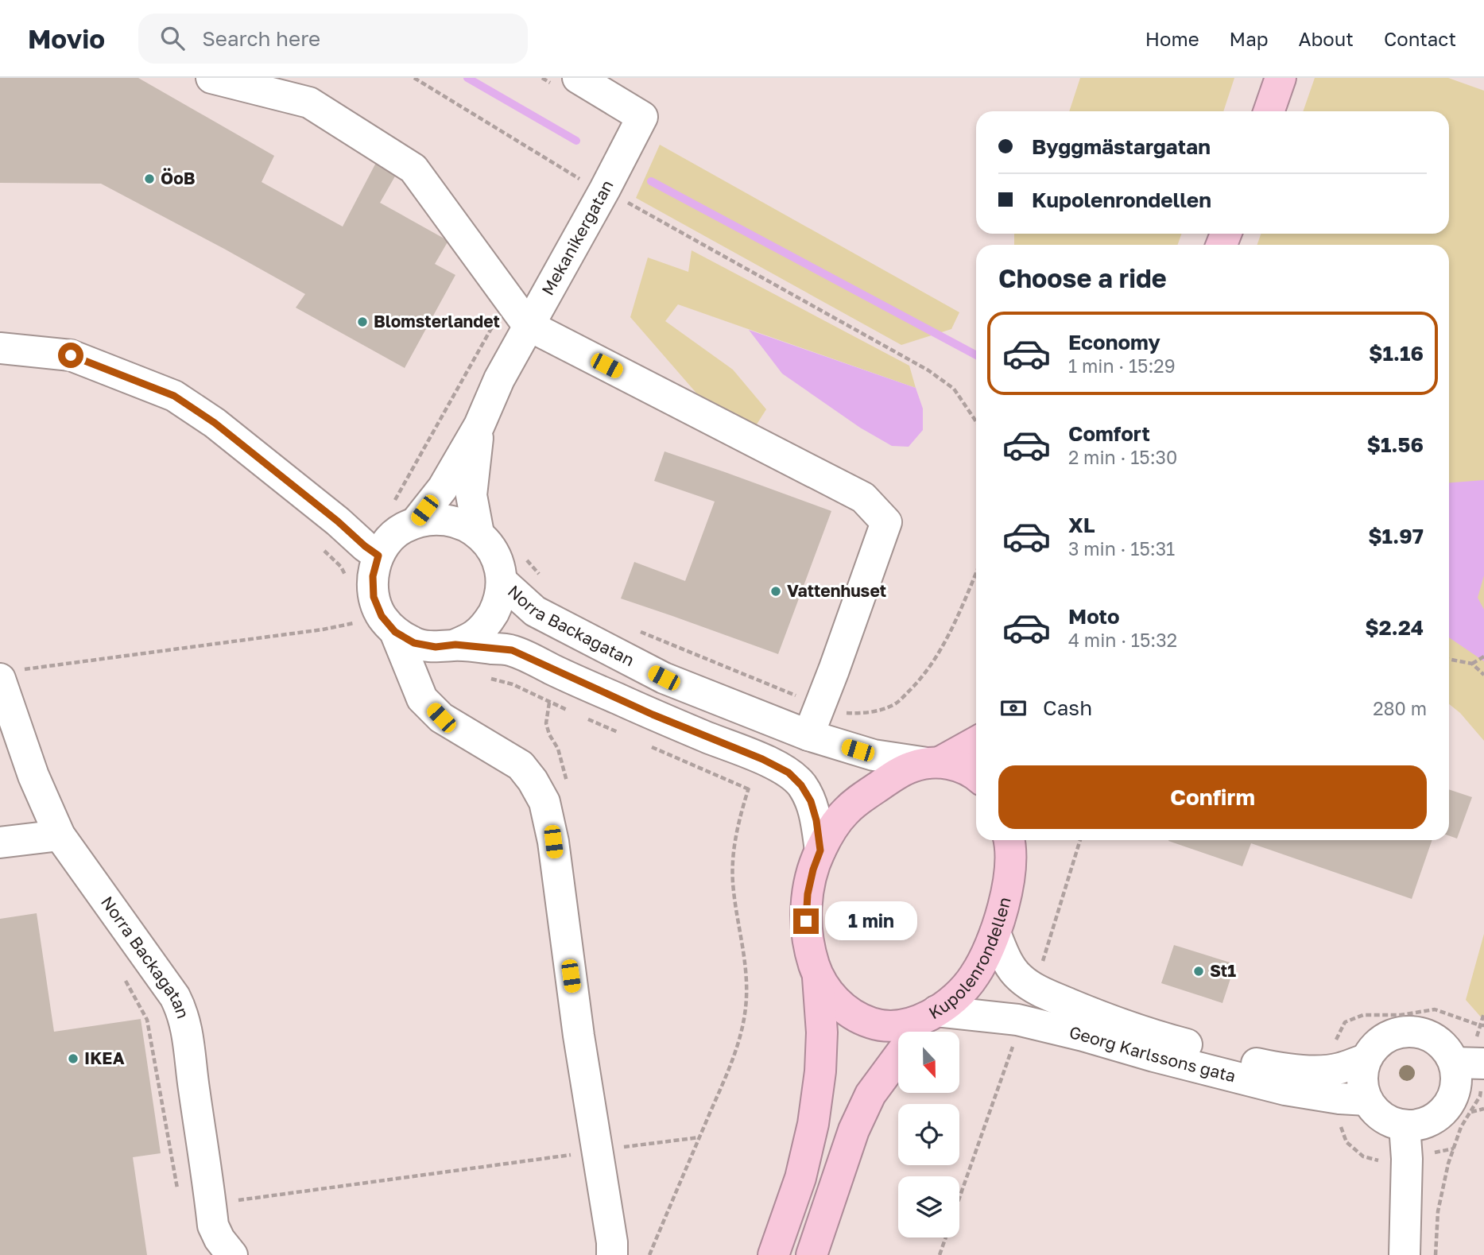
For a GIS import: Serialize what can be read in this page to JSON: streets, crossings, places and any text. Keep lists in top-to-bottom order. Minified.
{"streets":{"highway":["Kupolenrondellen"],"street":["Mekanikergatan","Norra Backagatan","Georg Karlssons gata"]},"crossings":[["Mekanikergatan","Norra Backagatan"],["Norra Backagatan","Kupolenrondellen"],["Kupolenrondellen","Georg Karlssons gata"]],"places":["ÖoB","Blomsterlandet","Vattenhuset","St1","IKEA"],"north":"bottom","page":{"header":"Movio","search":"Search here","nav":["Home","Map","About","Contact"],"banner":["Byggmästargatan","Kupolenrondellen"],"heading":"Choose a ride","list":[{"name":"Economy","note":"1 min · 15:29","value":"$1.16"},{"name":"Comfort","note":"2 min · 15:30","value":"$1.56"},{"name":"XL","note":"3 min · 15:31","value":"$1.97"},{"name":"Moto","note":"4 min · 15:32","value":"$2.24"}],"pay":["Cash","280 m"],"buttons":"Confirm","bubble":"1 min"}}
